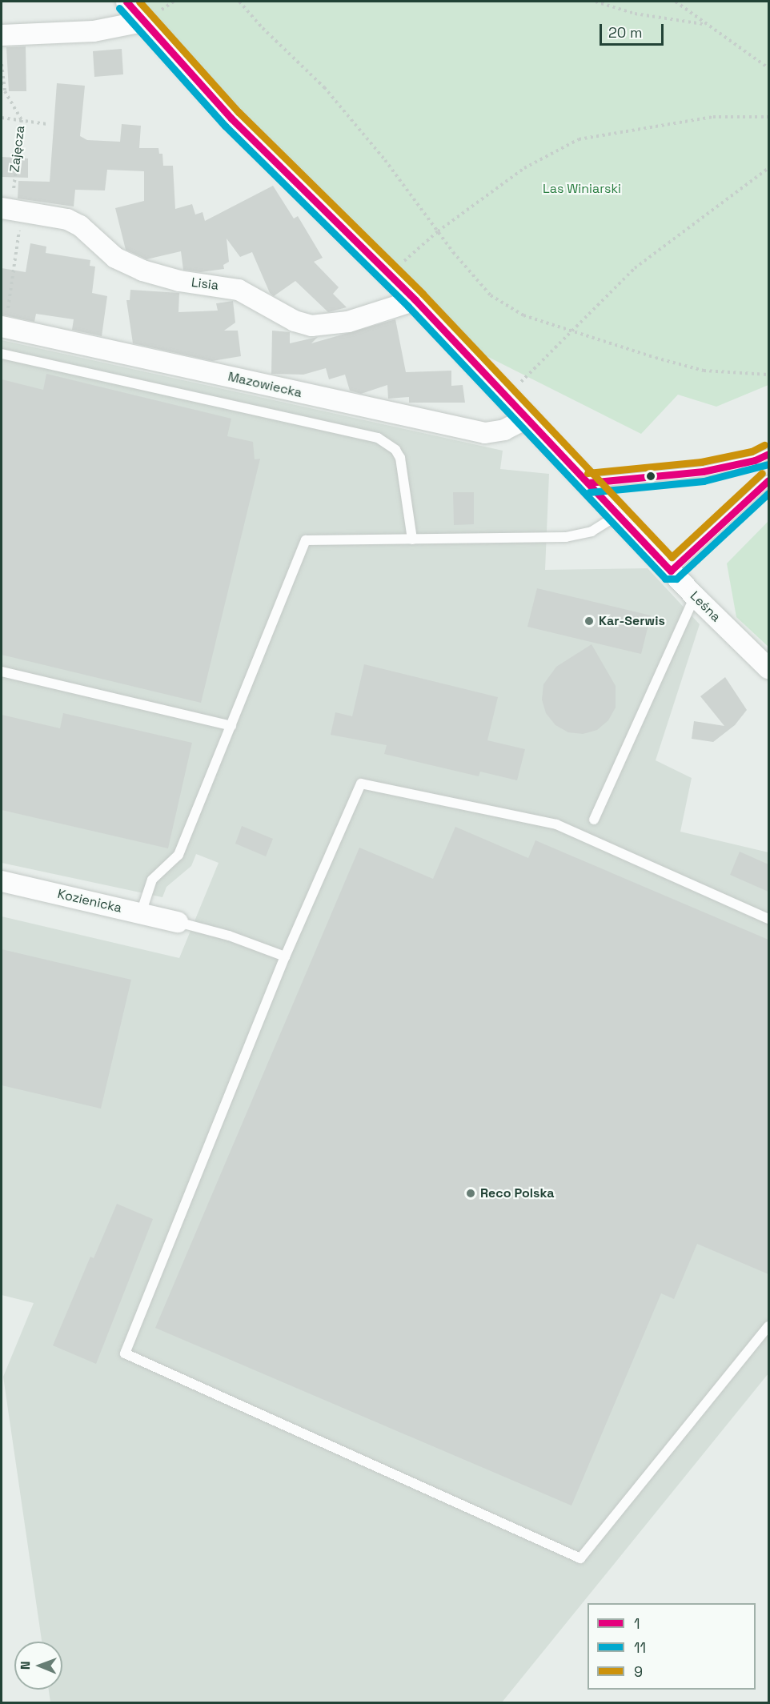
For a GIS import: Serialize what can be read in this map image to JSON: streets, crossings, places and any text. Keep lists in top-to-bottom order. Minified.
{"streets":{"street":["Lisia","Mazowiecka","Leśna","Kozienicka"],"path":["Zajęcza"]},"crossings":[["Zajęcza","Lisia"],["Zajęcza","Mazowiecka"],["Lisia","Leśna"],["Mazowiecka","Leśna"]],"parks":["Las Winiarski"],"places":["Kar-Serwis","Reco Polska"],"lines":["transit line 1","transit line 9","transit line 11"],"legend":["1","11","9"],"scale_bar":"20 m","north":"left"}
